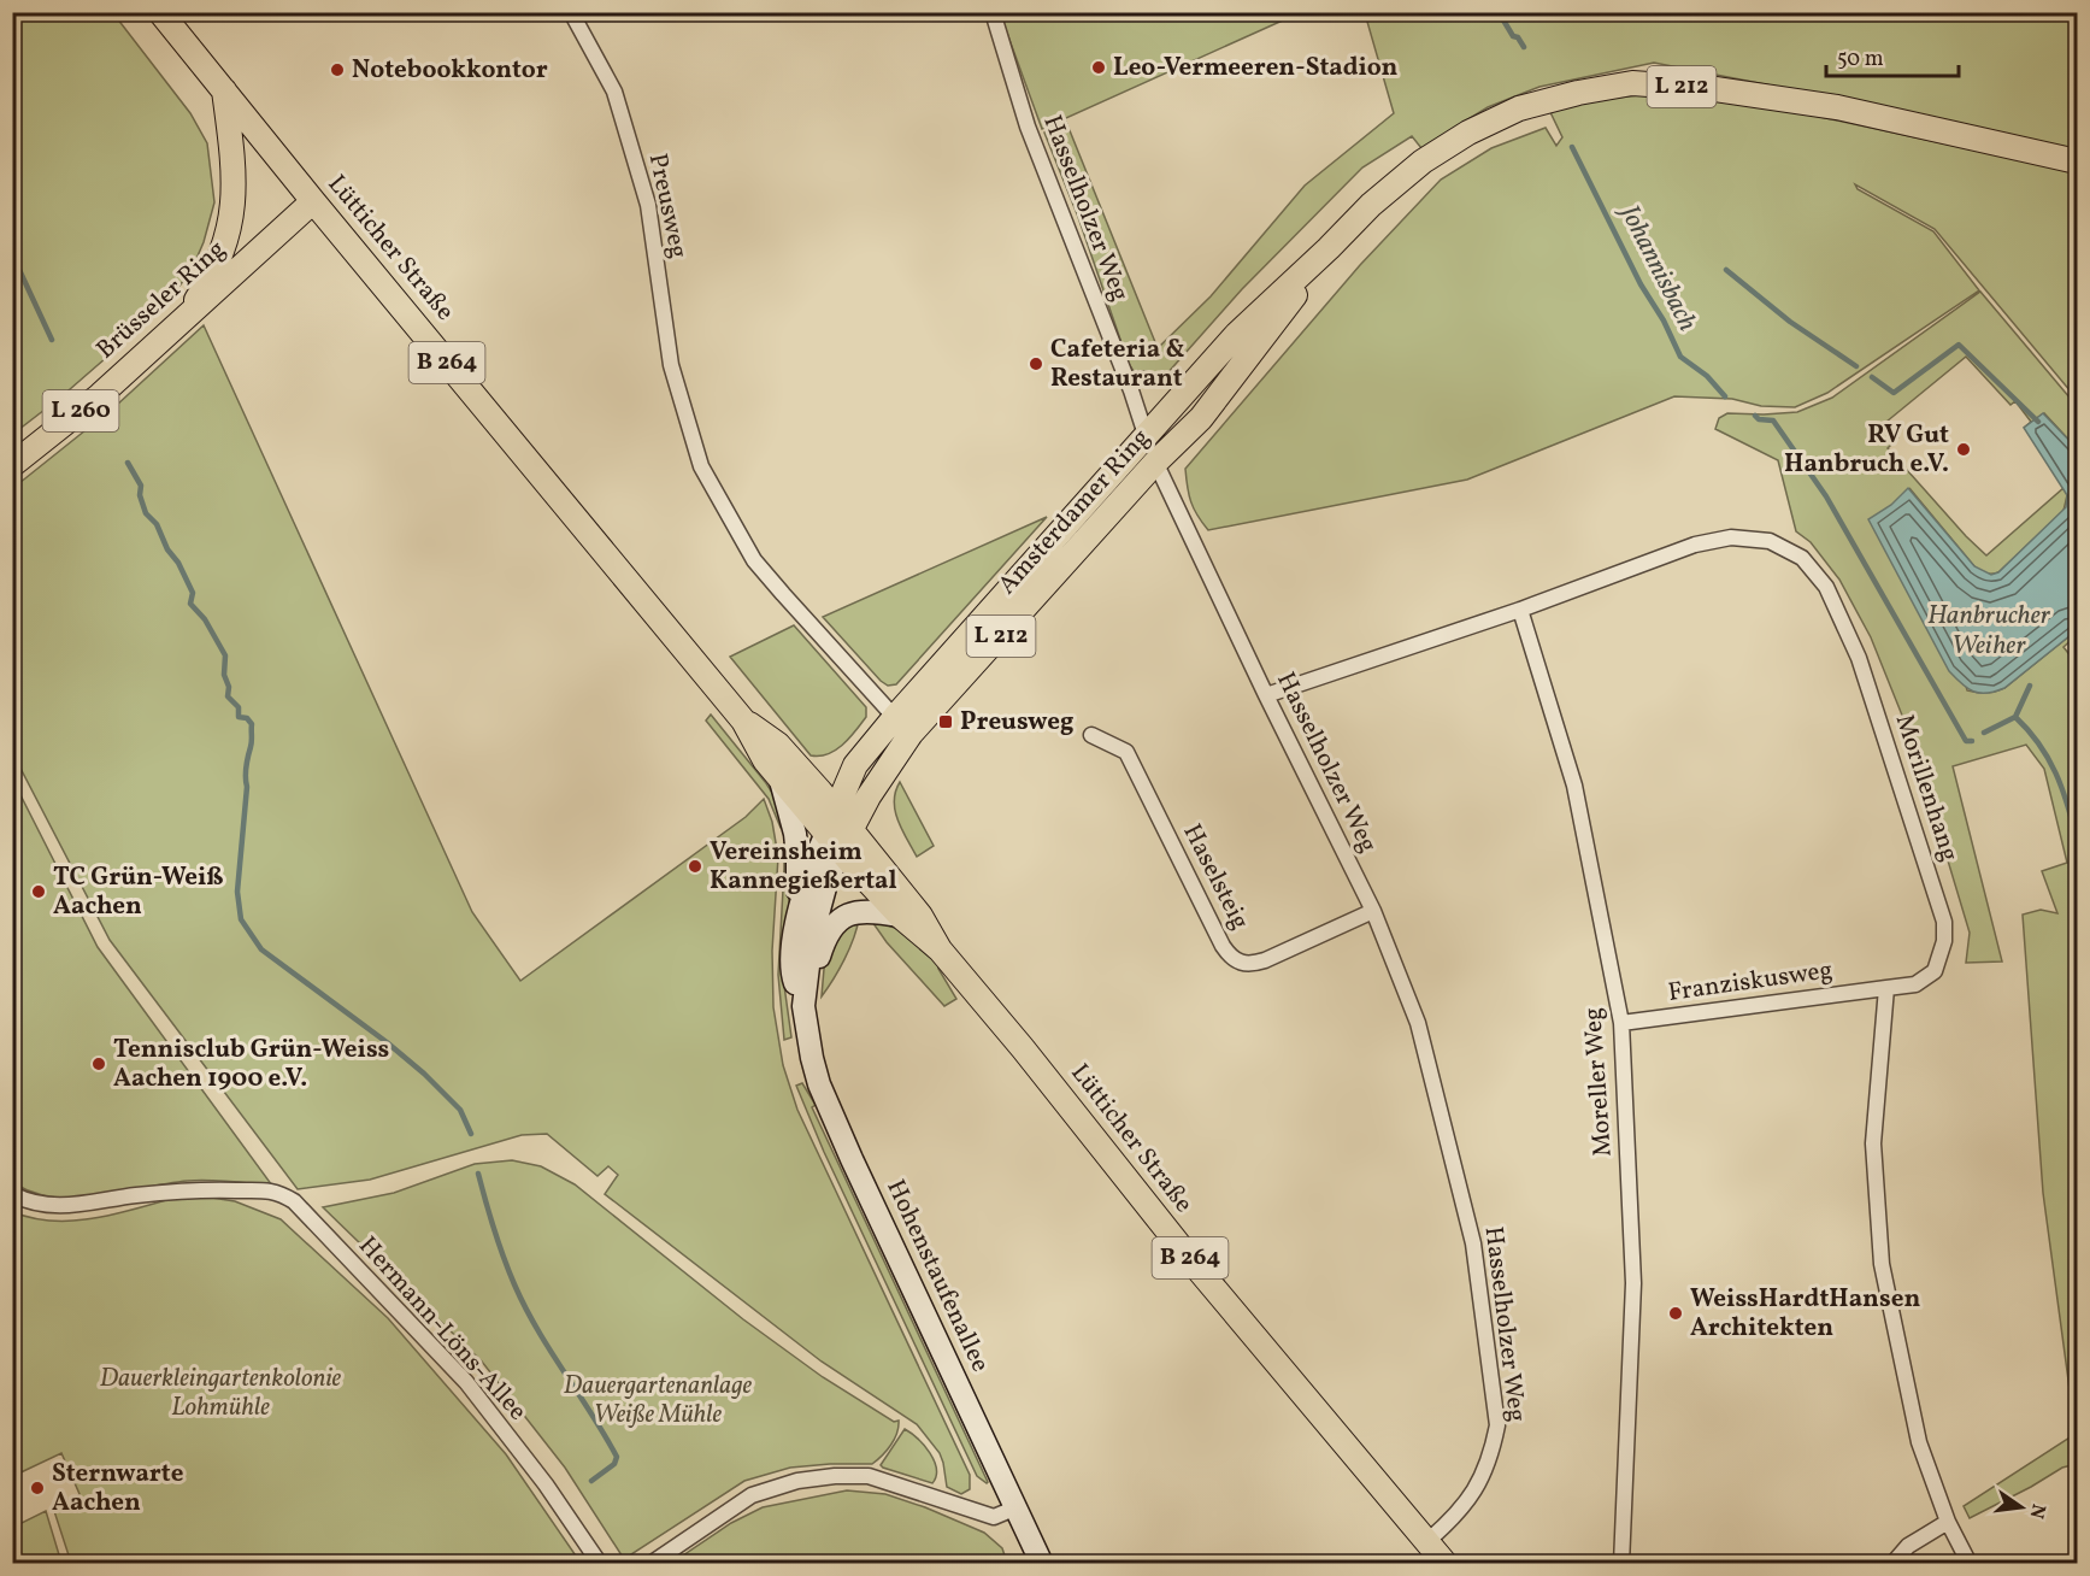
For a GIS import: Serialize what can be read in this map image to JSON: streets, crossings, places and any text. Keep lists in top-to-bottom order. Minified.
{"streets":{"main road":["L 212","Lütticher Straße","Brüsseler Ring","B 264","L 260","Amsterdamer Ring","Hohenstaufenallee"],"street":["Preusweg","Hasselholzer Weg","Morillenhang","Haselsteig","Franziskusweg","Moreller Weg","Hermann-Löns-Allee"]},"crossings":[["Preusweg","Amsterdamer Ring"],["Hasselholzer Weg","Lütticher Straße"],["Hasselholzer Weg","Amsterdamer Ring"],["Hasselholzer Weg","Morillenhang"],["Hasselholzer Weg","Haselsteig"],["Lütticher Straße","Brüsseler Ring"],["Lütticher Straße","Amsterdamer Ring"],["Lütticher Straße","Hohenstaufenallee"],["Amsterdamer Ring","Hohenstaufenallee"],["Morillenhang","Franziskusweg"],["Morillenhang","Moreller Weg"],["Franziskusweg","Moreller Weg"]],"water":["Johannisbach","Hanbrucher Weiher"],"parks":["Dauerkleingartenkolonie Lohmühle","Dauergartenanlage Weiße Mühle"],"places":{"other":["Leo-Vermeeren-Stadion","Notebookkontor","Cafeteria & Restaurant","RV Gut Hanbruch e.V.","Vereinsheim Kannegießertal","TC Grün-Weiß Aachen","Tennisclub Grün-Weiss Aachen 1900 e.V.","WeissHardtHansen Architekten","Sternwarte Aachen"],"transit":["Preusweg"]},"scale_bar":"50 m","north":"right"}
